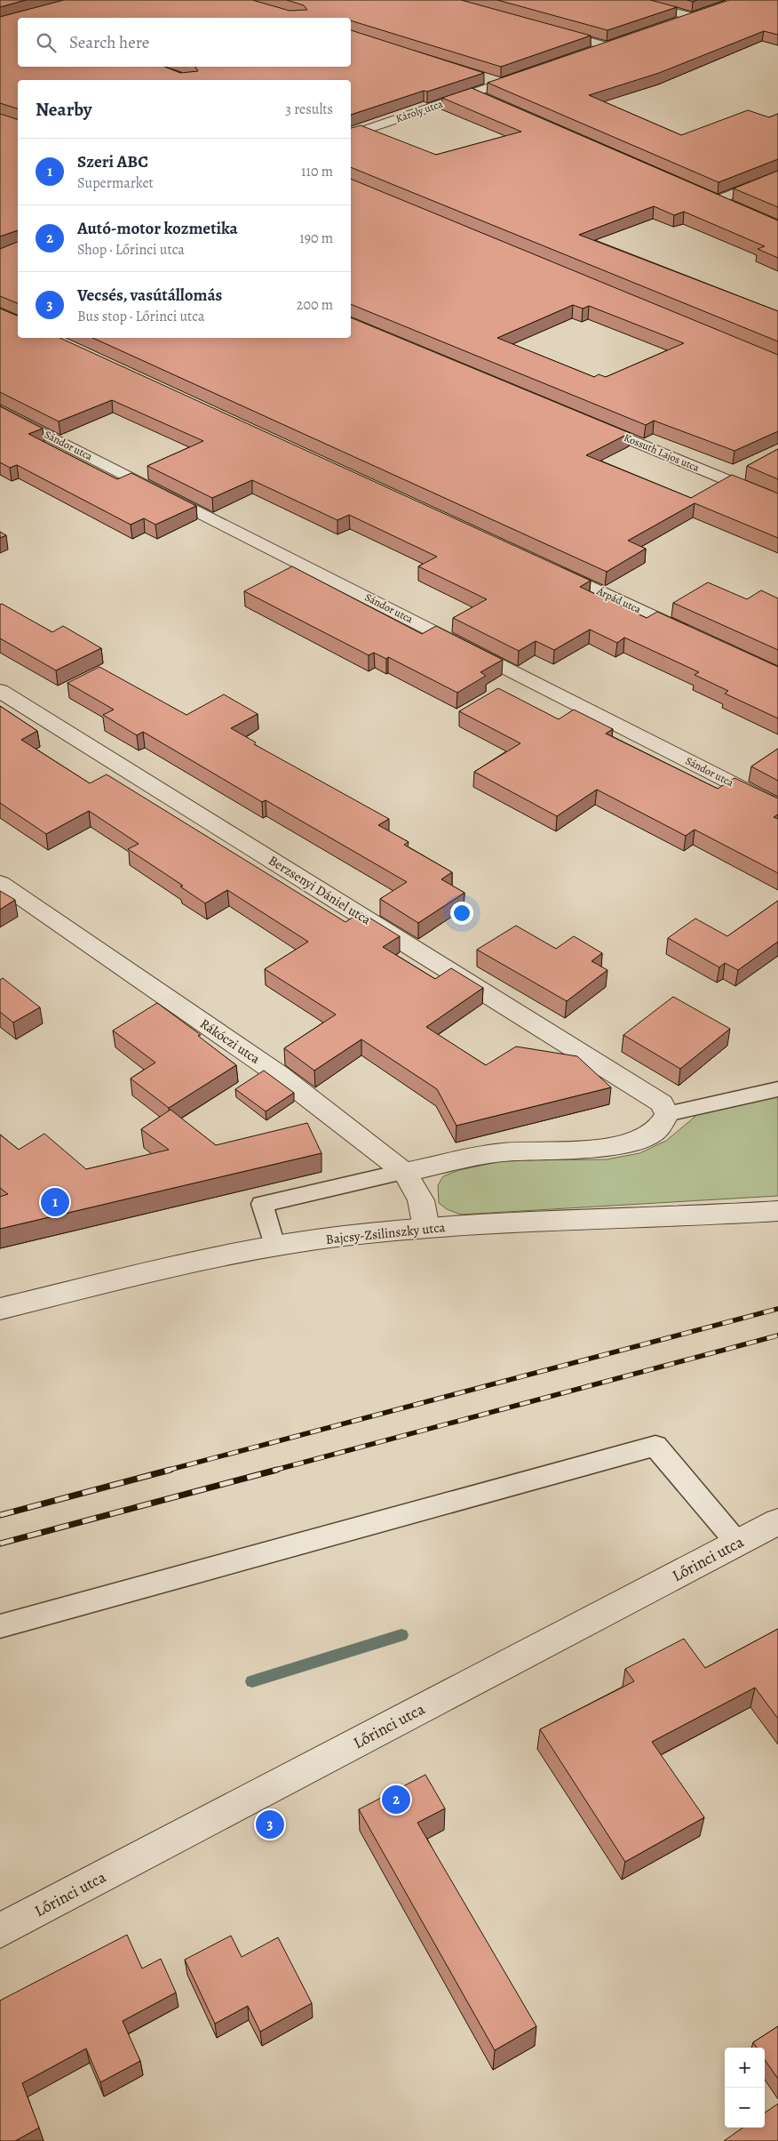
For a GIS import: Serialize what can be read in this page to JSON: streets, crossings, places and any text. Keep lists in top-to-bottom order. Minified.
{"streets":{"street":["Károly utca","Sándor utca","Kossuth Lajos utca","Árpád utca","Berzsenyi Dániel utca","Rákóczi utca","Bajcsy-Zsilinszky utca","Lőrinci utca"]},"crossings":[["Rákóczi utca","Bajcsy-Zsilinszky utca"]],"page":{"search":"Search here","heading":["Nearby","3 results"],"list":[{"mark":"1","name":"Szeri ABC","note":"Supermarket","value":"110 m"},{"mark":"2","name":"Autó-motor kozmetika","note":"Shop · Lőrinci utca","value":"190 m"},{"mark":"3","name":"Vecsés, vasútállomás","note":"Bus stop · Lőrinci utca","value":"200 m"}],"pins":["1","2","3"],"map_buttons":["+","−"]}}
